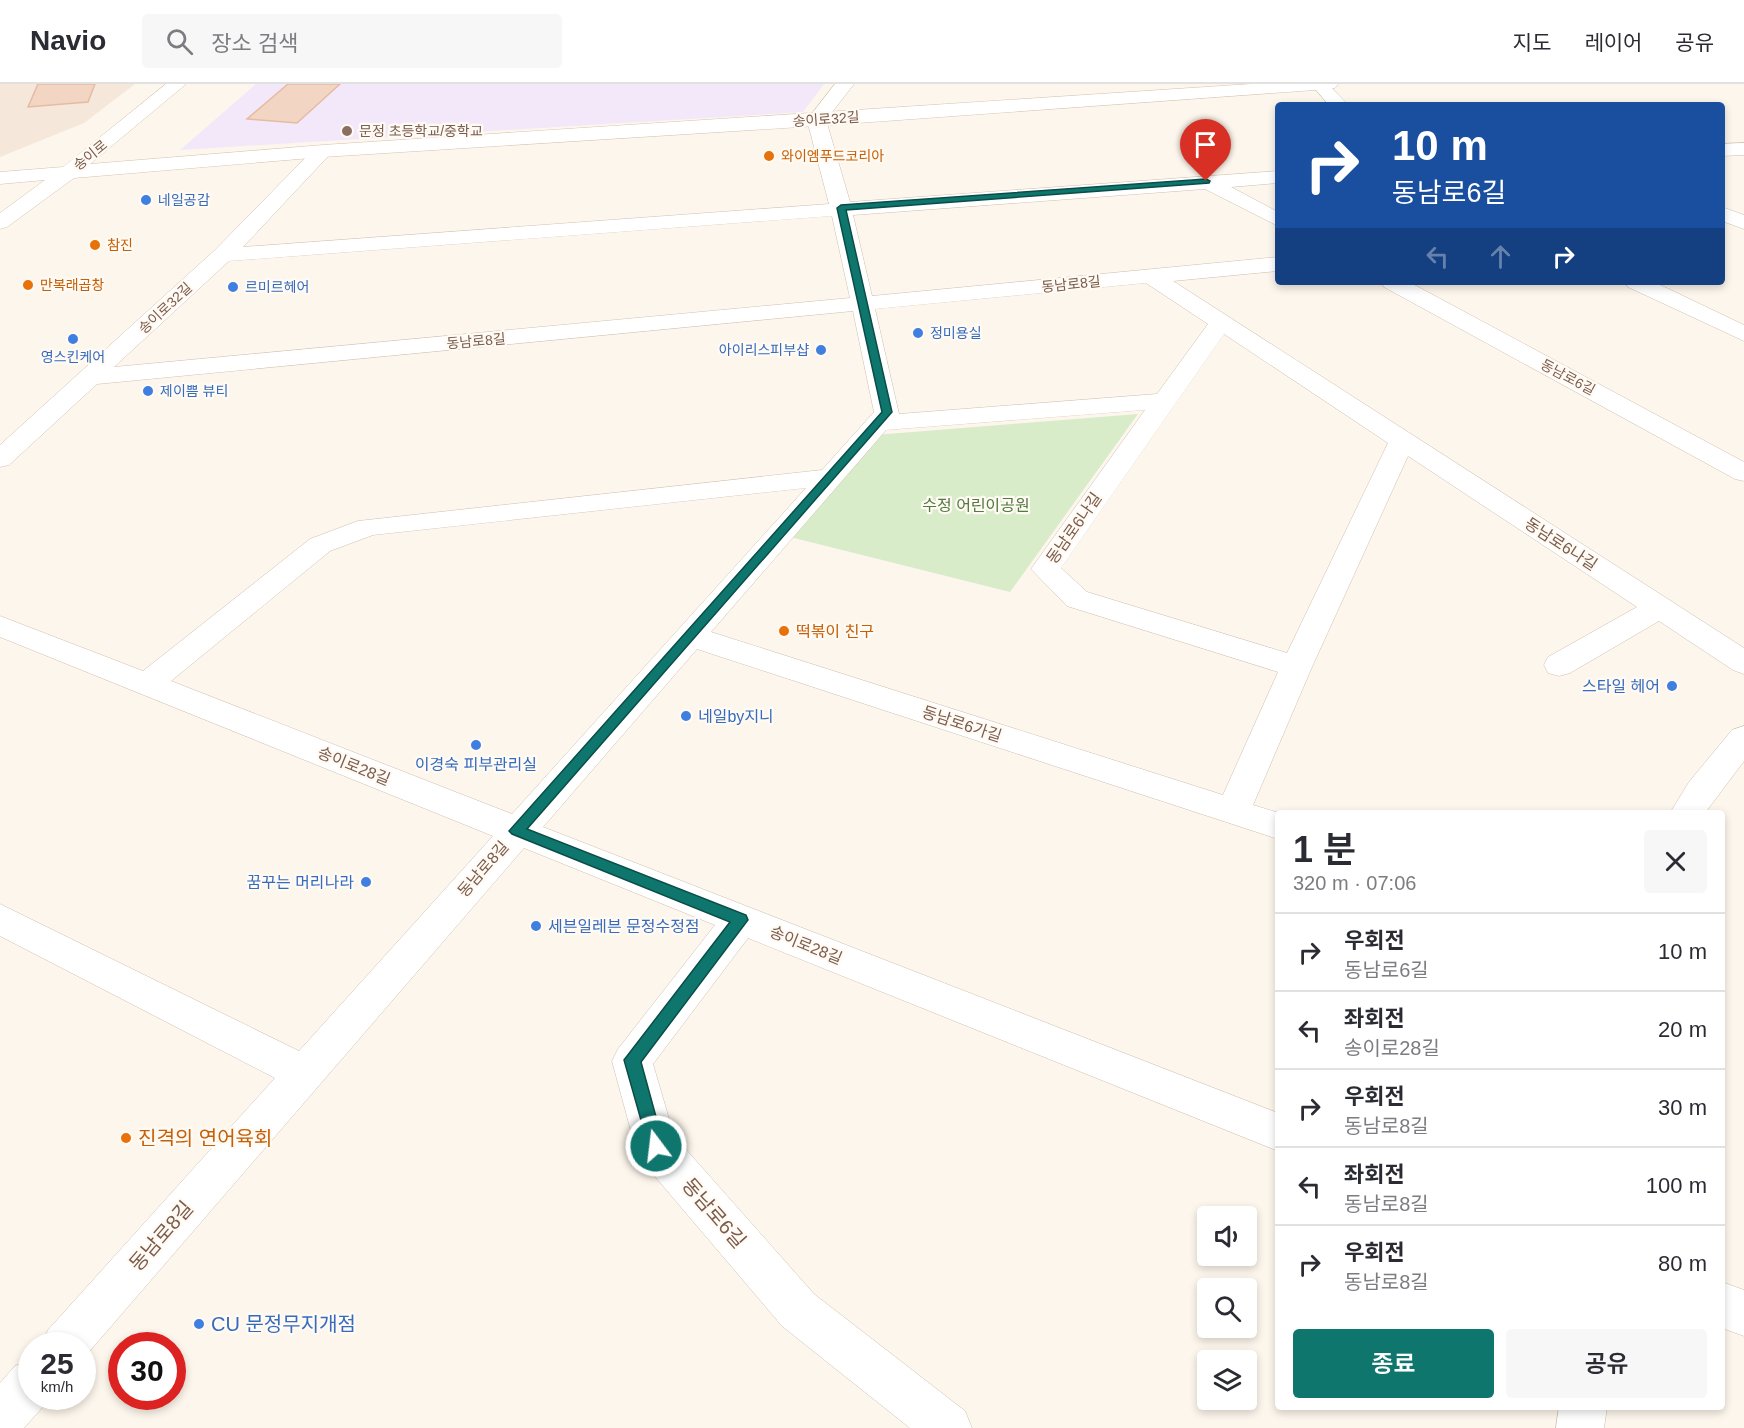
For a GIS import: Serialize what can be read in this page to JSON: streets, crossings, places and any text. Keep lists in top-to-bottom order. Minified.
{"streets":{"street":["송이로32길","송이로","동남로8길","동남로6길","동남로6나길","동남로6가길","송이로28길"]},"crossings":[["송이로32길","송이로"],["송이로32길","동남로8길"],["동남로8길","동남로6나길"],["동남로8길","동남로6가길"],["동남로8길","송이로28길"],["동남로6길","송이로28길"]],"parks":["수정 어린이공원"],"places":["문정 초등학교/중학교","와이엠푸드코리아","네일공감","참진","만복래곱창","르미르헤어","정미용실","영스킨케어","아이리스피부샵","제이쁨 뷰티","떡볶이 친구","스타일 헤어","네일by지니","이경숙 피부관리실","꿈꾸는 머리나라","세븐일레븐 문정수정점","진격의 연어육회","CU 문정무지개점"],"page":{"header":"Navio","search":"장소 검색","nav":["지도","레이어","공유"],"turn":["10 m","동남로6길"],"heading":["1 분","320 m · 07:06"],"list":[{"name":"우회전","note":"동남로6길","value":"10 m"},{"name":"좌회전","note":"송이로28길","value":"20 m"},{"name":"우회전","note":"동남로8길","value":"30 m"},{"name":"좌회전","note":"동남로8길","value":"100 m"},{"name":"우회전","note":"동남로8길","value":"80 m"}],"buttons":["종료","공유"],"speed":"25 km/h","limit":"30"}}
